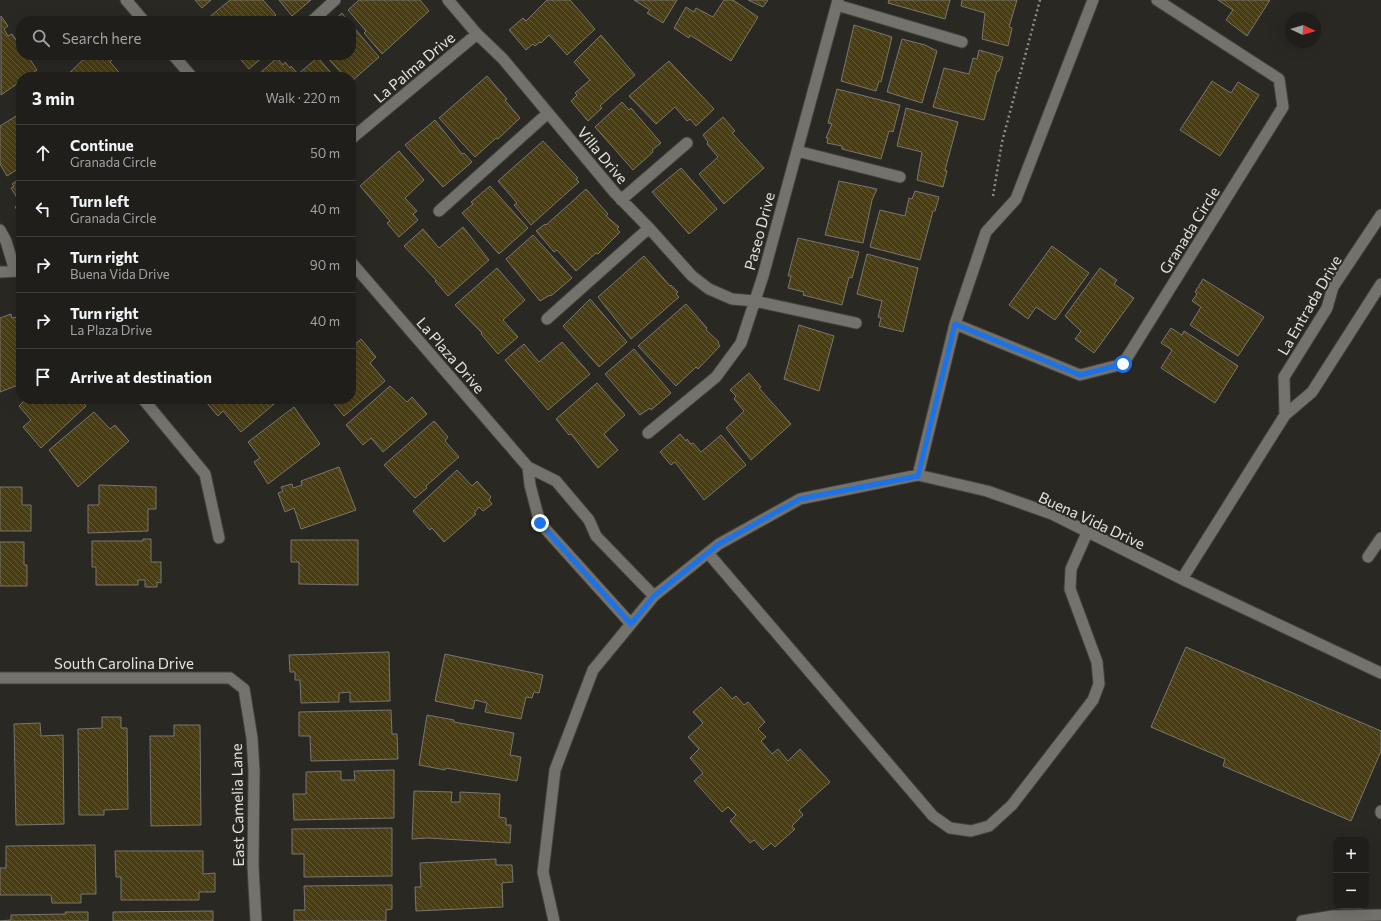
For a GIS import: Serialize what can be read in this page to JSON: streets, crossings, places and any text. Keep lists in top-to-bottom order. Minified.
{"streets":{"street":["La Palma Drive","Villa Drive","Granada Circle","Paseo Drive","La Entrada Drive","La Plaza Drive","Buena Vida Drive","South Carolina Drive","East Camelia Lane"]},"crossings":[["La Palma Drive","Villa Drive"],["Villa Drive","Paseo Drive"],["La Plaza Drive","Buena Vida Drive"],["South Carolina Drive","East Camelia Lane"]],"north":"right","page":{"search":"Search here","heading":["3 min","Walk · 220 m"],"list":[["Continue","Granada Circle","50 m"],["Turn left","Granada Circle","40 m"],["Turn right","Buena Vida Drive","90 m"],["Turn right","La Plaza Drive","40 m"],"Arrive at destination"],"map_buttons":["+","−"]}}
